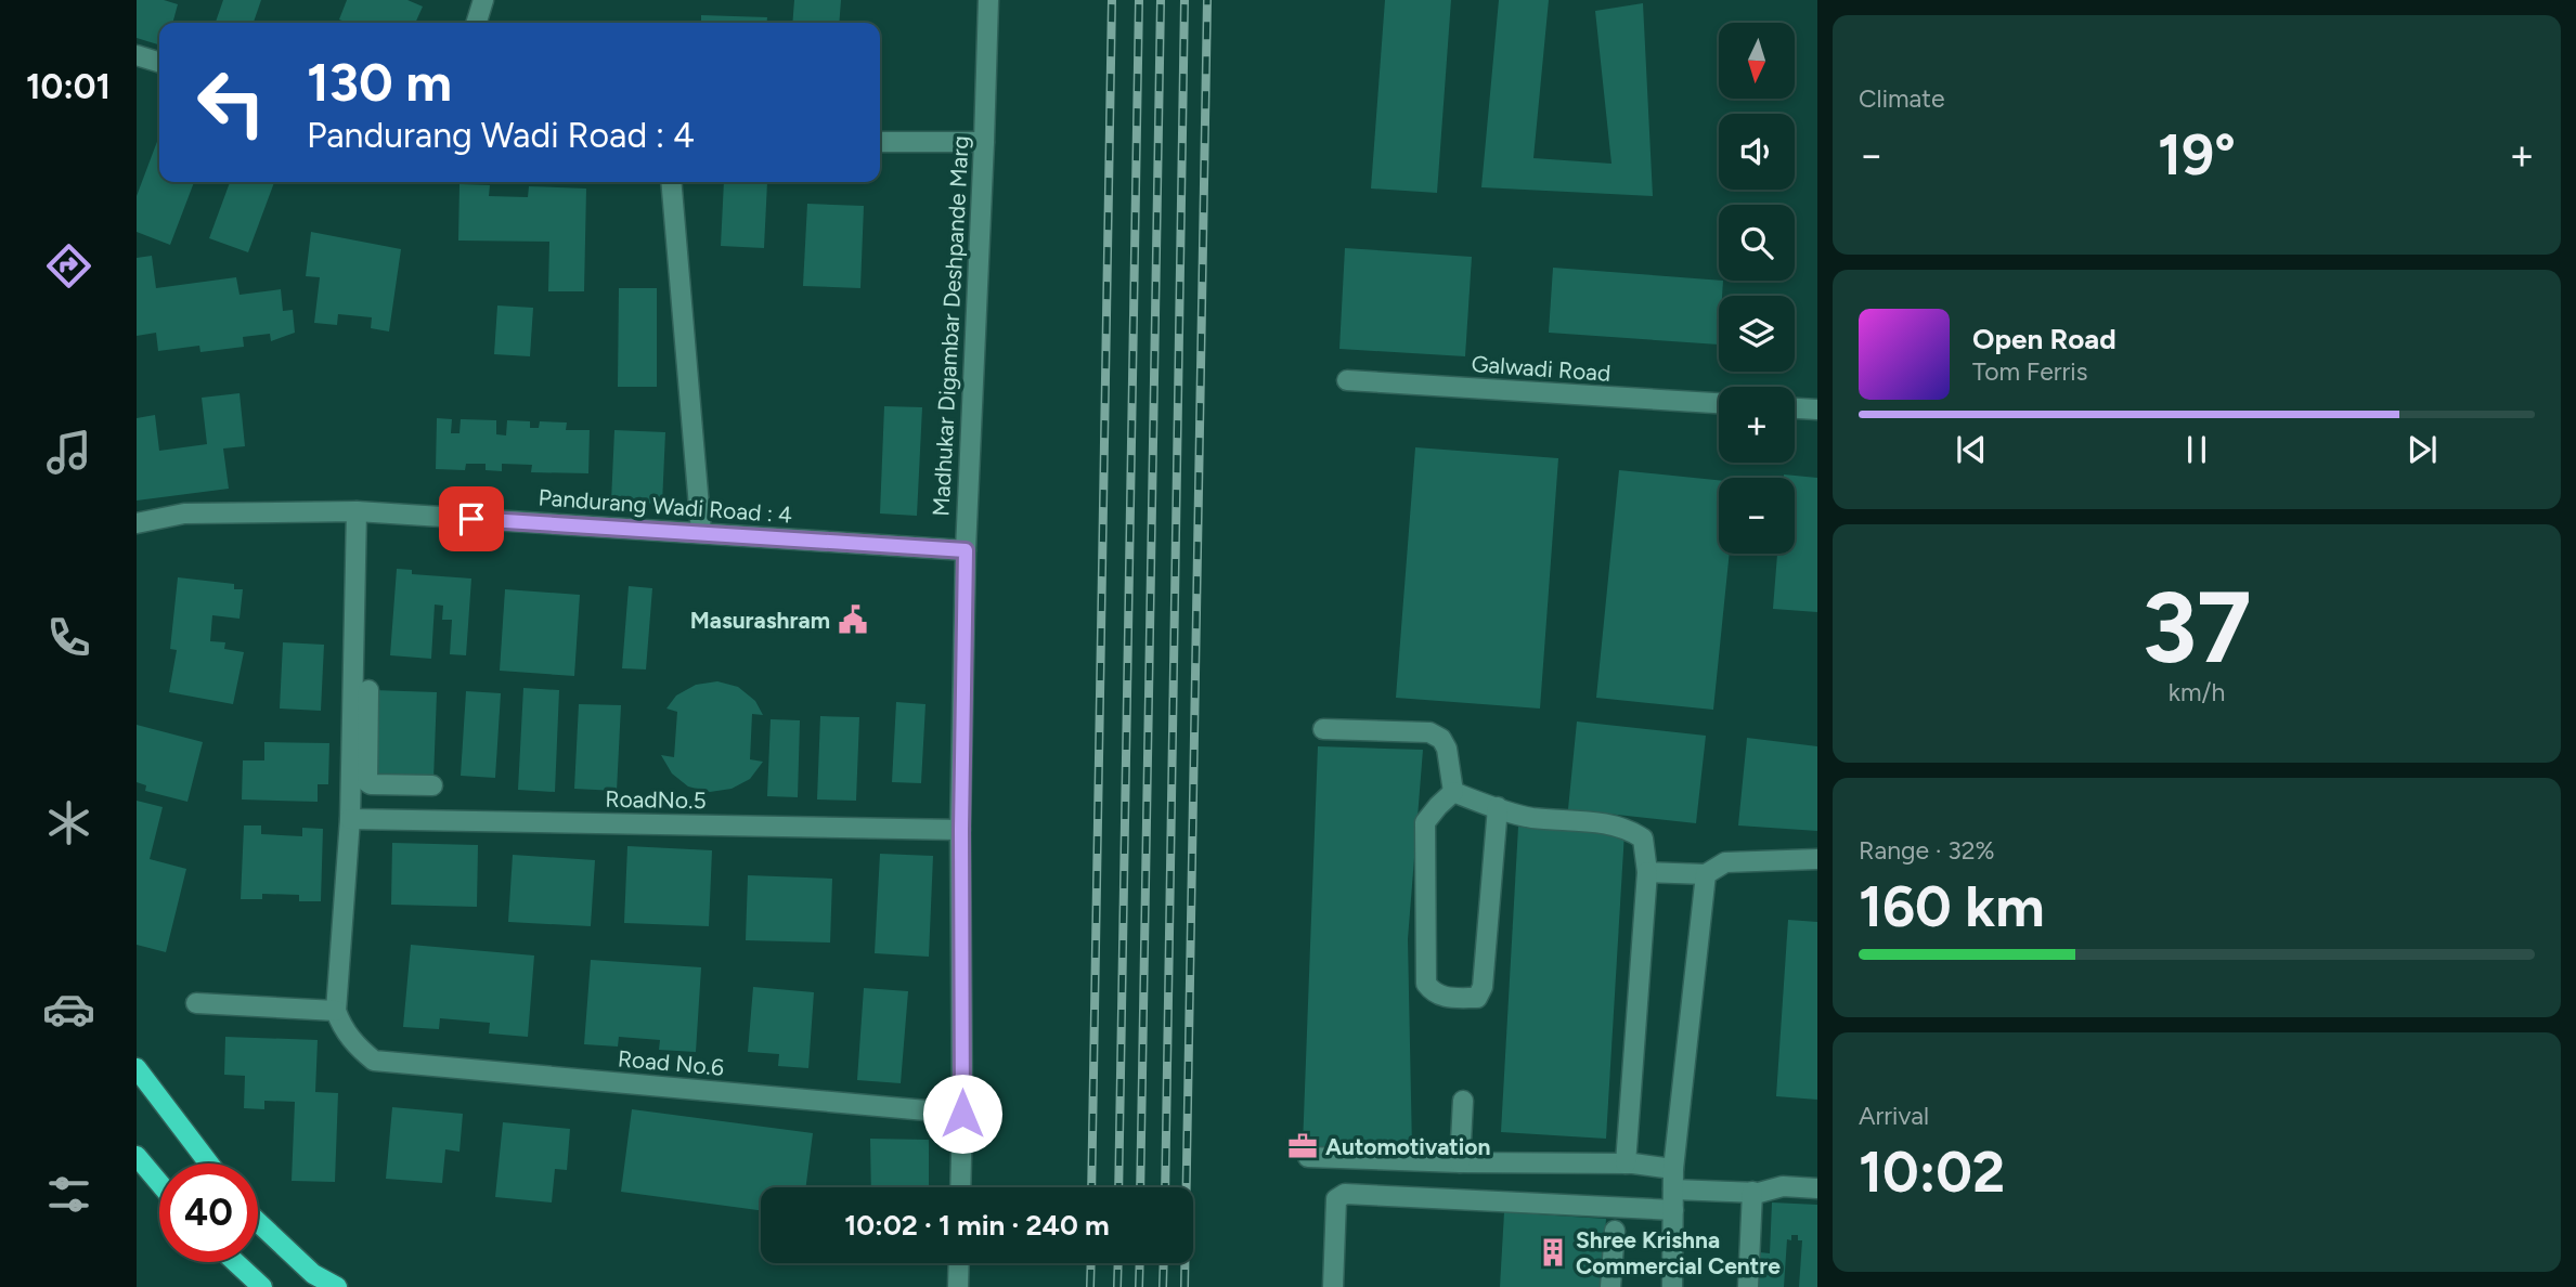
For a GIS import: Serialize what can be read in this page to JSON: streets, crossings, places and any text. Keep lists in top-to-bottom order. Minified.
{"streets":{"street":["Madhukar Digambar Deshpande Marg","Galwadi Road","Pandurang Wadi Road : 4","RoadNo.5","Road No.6"]},"crossings":[["Madhukar Digambar Deshpande Marg","Pandurang Wadi Road : 4"],["Madhukar Digambar Deshpande Marg","RoadNo.5"],["Madhukar Digambar Deshpande Marg","Road No.6"]],"places":{"public building":["Masurashram"],"office":["Automotivation"],"building":["Shree Krishna Commercial Centre"]},"north":"bottom","page":{"tabs":"10:01","tile":["Climate",["37","km/h"],["Range · 32%","160 km"],["Arrival","10:02"]],"map_buttons":["+","−"],"turn":["130 m","Pandurang Wadi Road : 4"],"heat":["−","19°","+"],"song":["Open Road","Tom Ferris"],"limit":"40","trip":"10:02 · 1 min · 240 m"}}
